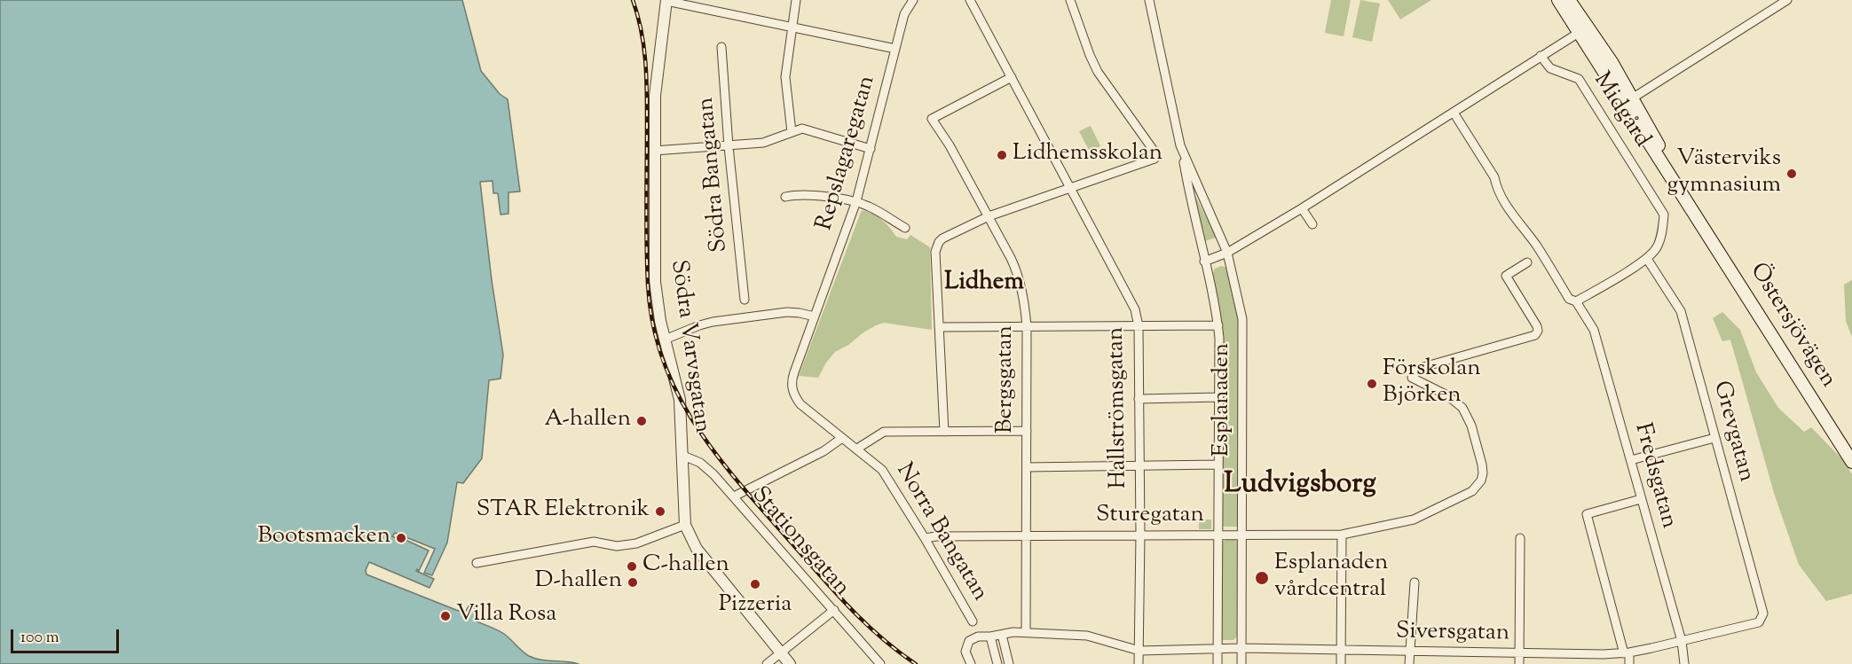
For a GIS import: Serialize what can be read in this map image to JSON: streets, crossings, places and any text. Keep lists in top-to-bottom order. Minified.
{"streets":{"main road":["Östersjövägen"],"street":["Midgård","Repslagaregatan","Södra Bangatan","Södra Varvsgatan","Bergsgatan","Esplanaden","Hallströmsgatan","Grevgatan","Fredsgatan","Sturegatan","Norra Bangatan","Stationsgatan","Siversgatan"]},"crossings":[["Midgård","Grevgatan"],["Repslagaregatan","Norra Bangatan"],["Södra Varvsgatan","Stationsgatan"],["Bergsgatan","Hallströmsgatan"],["Bergsgatan","Sturegatan"],["Bergsgatan","Siversgatan"],["Esplanaden","Sturegatan"],["Esplanaden","Siversgatan"],["Hallströmsgatan","Sturegatan"],["Hallströmsgatan","Siversgatan"],["Grevgatan","Siversgatan"],["Fredsgatan","Siversgatan"],["Sturegatan","Norra Bangatan"]],"districts":["Lidhem","Ludvigsborg"],"places":["Lidhemsskolan","Västerviks gymnasium","Förskolan Björken","A-hallen","STAR Elektronik","Bootsmacken","C-hallen","Esplanaden vårdcentral","D-hallen","Pizzeria","Villa Rosa"],"scale_bar":"100 m"}
